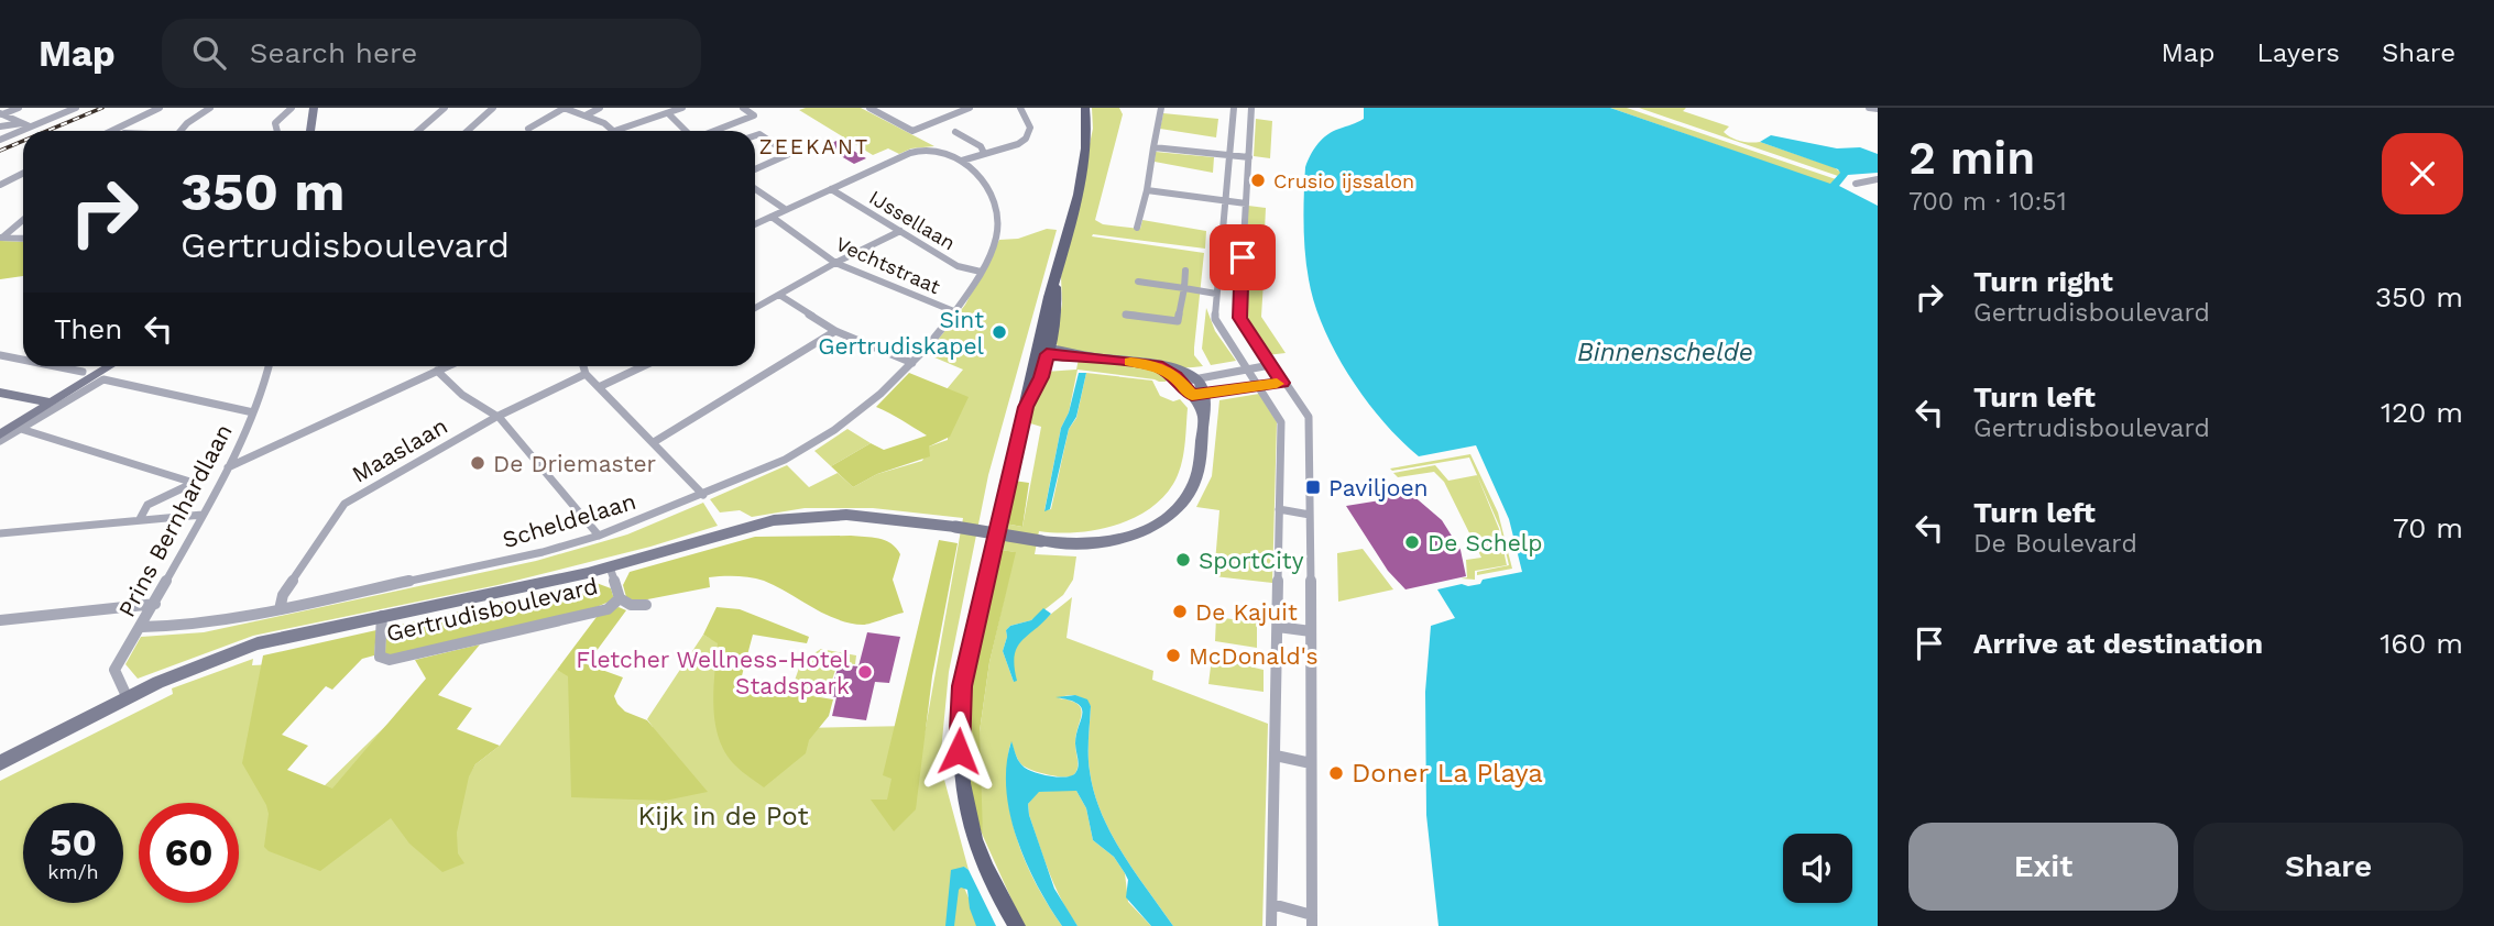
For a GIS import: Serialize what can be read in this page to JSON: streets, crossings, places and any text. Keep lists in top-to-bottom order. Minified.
{"streets":{"street":["IJssellaan","Vechtstraat","Maaslaan","Prins Bernhardlaan","Scheldelaan","Gertrudisboulevard"]},"crossings":[["IJssellaan","Scheldelaan"],["Vechtstraat","Scheldelaan"],["Maaslaan","Scheldelaan"],["Prins Bernhardlaan","Scheldelaan"],["Prins Bernhardlaan","Gertrudisboulevard"]],"districts":["ZEEKANT"],"water":["Binnenschelde"],"parks":["Kijk in de Pot"],"places":{"other":["Crusio ijssalon","Sint Gertrudiskapel","De Driemaster","De Schelp","SportCity","De Kajuit","McDonald's","Fletcher Wellness-Hotel Stadspark","Doner La Playa"],"transit":["Paviljoen"]},"page":{"header":"Map","search":"Search here","nav":["Map","Layers","Share"],"heading":["2 min","700 m · 10:51"],"turn":["350 m","Gertrudisboulevard"],"list":[{"name":"Turn right","note":"Gertrudisboulevard","value":"350 m"},{"name":"Turn left","note":"Gertrudisboulevard","value":"120 m"},{"name":"Turn left","note":"De Boulevard","value":"70 m"},{"name":"Arrive at destination","value":"160 m"}],"then":"Then","speed":"50 km/h","limit":"60","buttons":["Exit","Share"]}}
